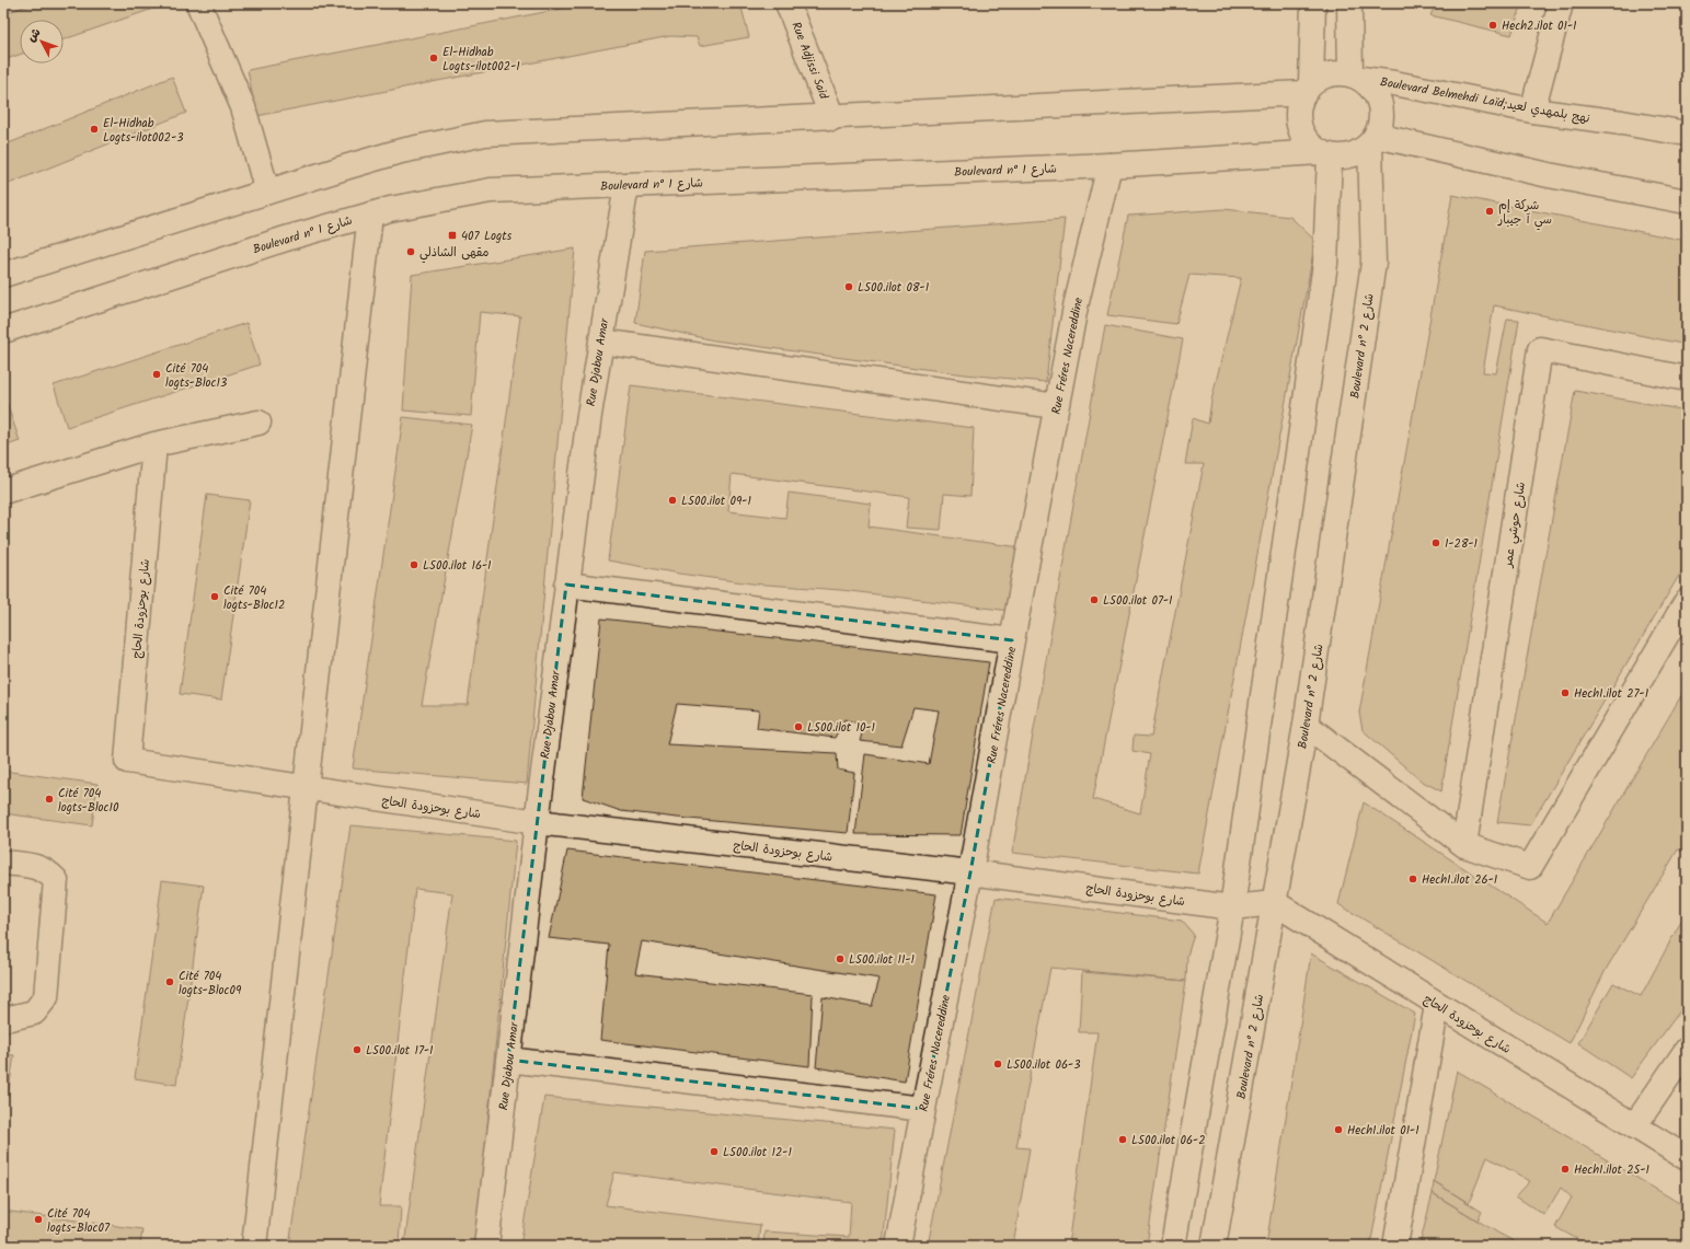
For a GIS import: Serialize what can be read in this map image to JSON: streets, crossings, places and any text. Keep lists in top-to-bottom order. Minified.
{"streets":{"street":["Rue Adjissi Said","Boulevard Belmehdi Laïd;نهج بلمهدي لعيد","Boulevard n° شارع 1","Boulevard n° شارع 2","Rue Fréres Nacereddine","Rue Djabou Amar","شارع حوشي عمر","شارع بوحزودة الحاج"]},"crossings":[["Boulevard Belmehdi Laïd;نهج بلمهدي لعيد","Boulevard n° شارع 1"],["Boulevard Belmehdi Laïd;نهج بلمهدي لعيد","Boulevard n° شارع 2"],["Boulevard n° شارع 1","Boulevard n° شارع 2"],["Boulevard n° شارع 1","Rue Fréres Nacereddine"],["Boulevard n° شارع 1","Rue Djabou Amar"],["Boulevard n° شارع 2","شارع بوحزودة الحاج"],["Rue Fréres Nacereddine","شارع بوحزودة الحاج"],["Rue Djabou Amar","شارع بوحزودة الحاج"]],"places":{"other":["Hech2.ilot 01-1","El-Hidhab Logts-ilot002-1","El-Hidhab Logts-ilot002-3","شركة إم سي آ جيبار","مقهى الشاذلي","L500.ilot 08-1","Cité 704 logts-Bloc13","L500.ilot 09-1","1-28-1","L500.ilot 16-1","Cité 704 logts-Bloc12","L500.ilot 07-1","Hech1.ilot 27-1","L500.ilot 10-1","Cité 704 logts-Bloc10","Hech1.ilot 26-1","L500.ilot 11-1","Cité 704 logts-Bloc09","L500.ilot 17-1","L500.ilot 06-3","Hech1.ilot 01-1","L500.ilot 06-2","L500.ilot 12-1","Hech1.ilot 25-1","Cité 704 logts-Bloc07"],"transit":["407 Logts"]},"north":"top left"}
